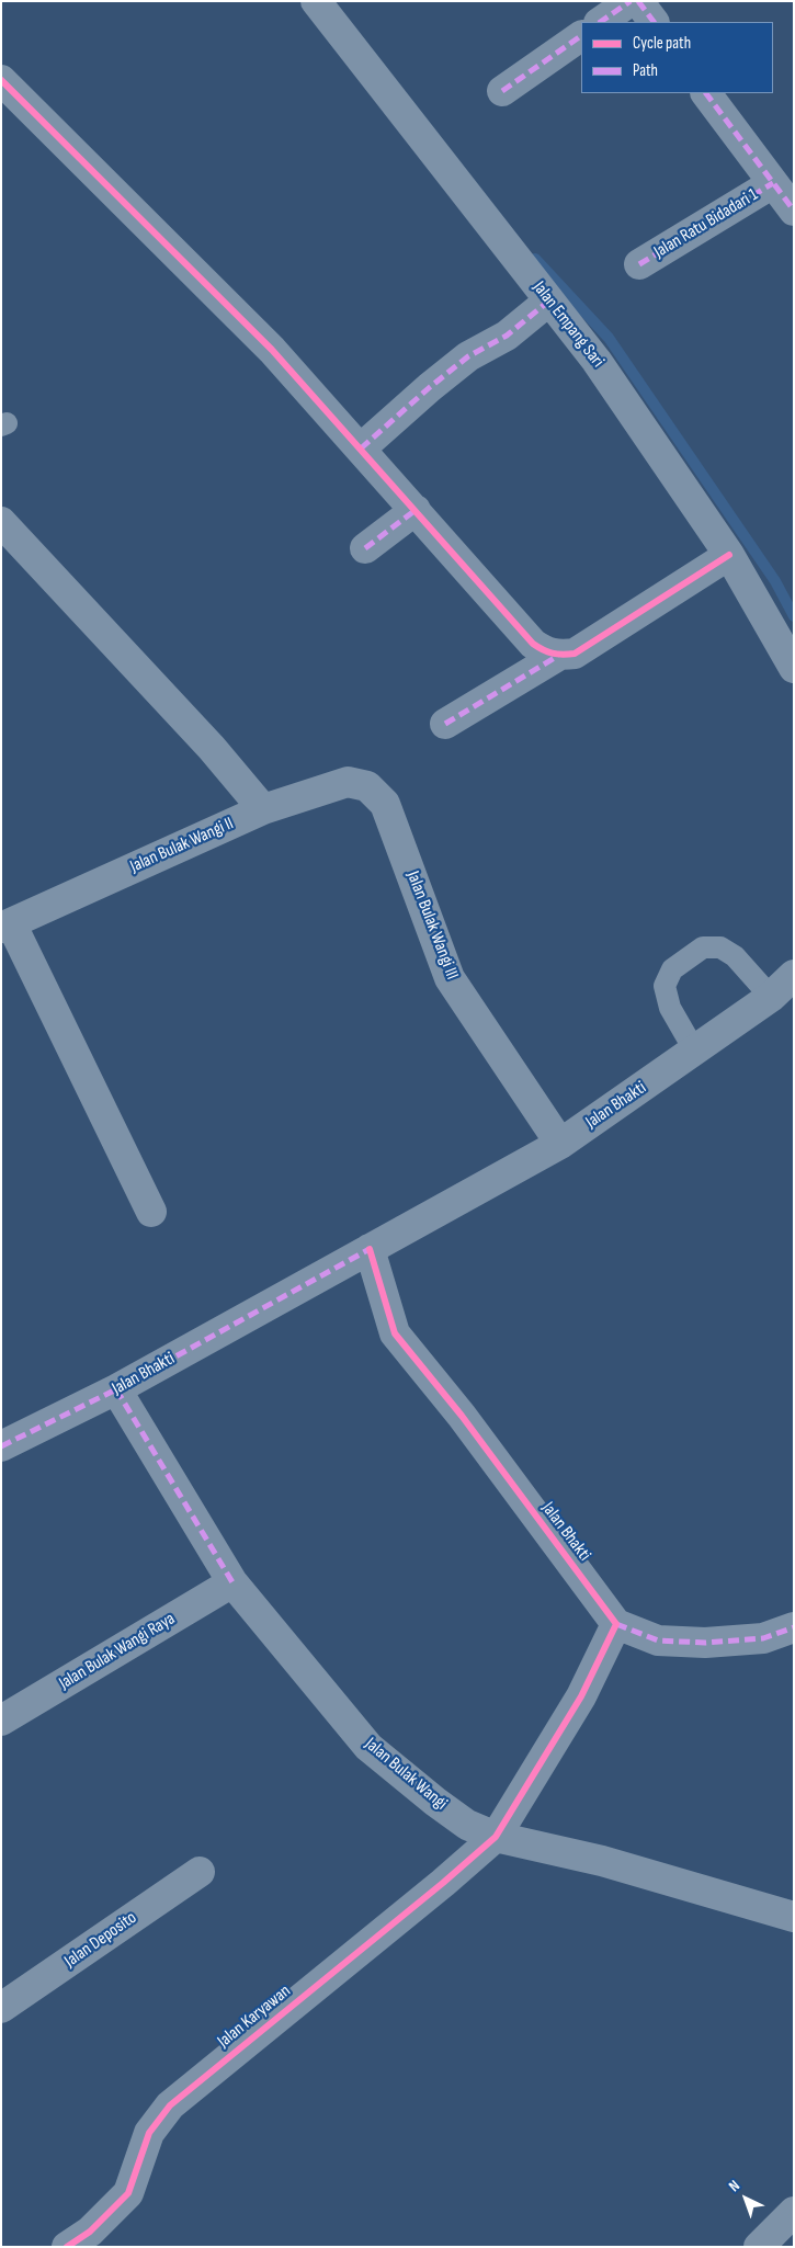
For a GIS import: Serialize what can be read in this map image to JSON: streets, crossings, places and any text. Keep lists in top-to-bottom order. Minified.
{"streets":{"street":["Jalan Ratu Bidadari 1","Jalan Empang Sari","Jalan Bulak Wangi II","Jalan Bulak Wangi III","Jalan Bhakti","Jalan Bulak Wangi Raya","Jalan Bulak Wangi","Jalan Deposito","Jalan Karyawan"]},"crossings":[["Jalan Bulak Wangi II","Jalan Bulak Wangi III"],["Jalan Bulak Wangi III","Jalan Bhakti"],["Jalan Bhakti","Jalan Bulak Wangi"],["Jalan Bulak Wangi Raya","Jalan Bulak Wangi"],["Jalan Bulak Wangi","Jalan Karyawan"]],"legend":["Cycle path","Path"],"north":"top left"}
